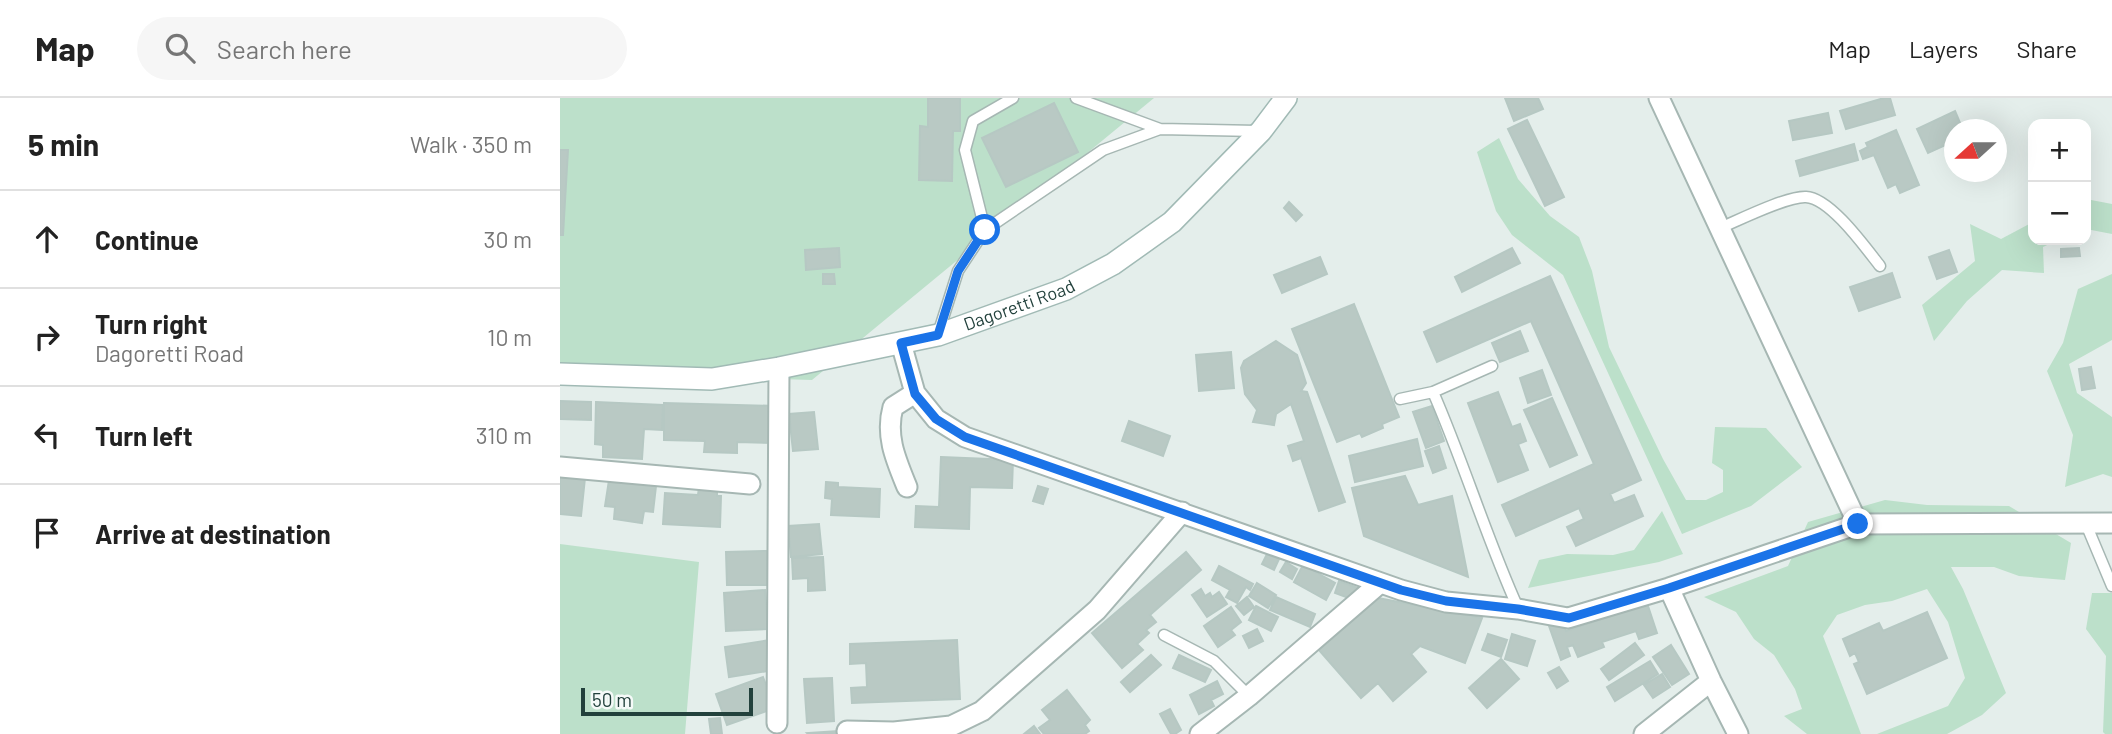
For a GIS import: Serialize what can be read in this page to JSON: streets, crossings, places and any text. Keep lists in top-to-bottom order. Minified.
{"streets":{"main road":["Dagoretti Road"]},"scale_bar":"50 m","north":"left","page":{"header":"Map","search":"Search here","nav":["Map","Layers","Share"],"heading":["5 min","Walk · 350 m"],"map_buttons":["+","−"],"list":[["Continue","30 m"],["Turn right","Dagoretti Road","10 m"],["Turn left","310 m"],"Arrive at destination"],"scale":"50 m"}}
